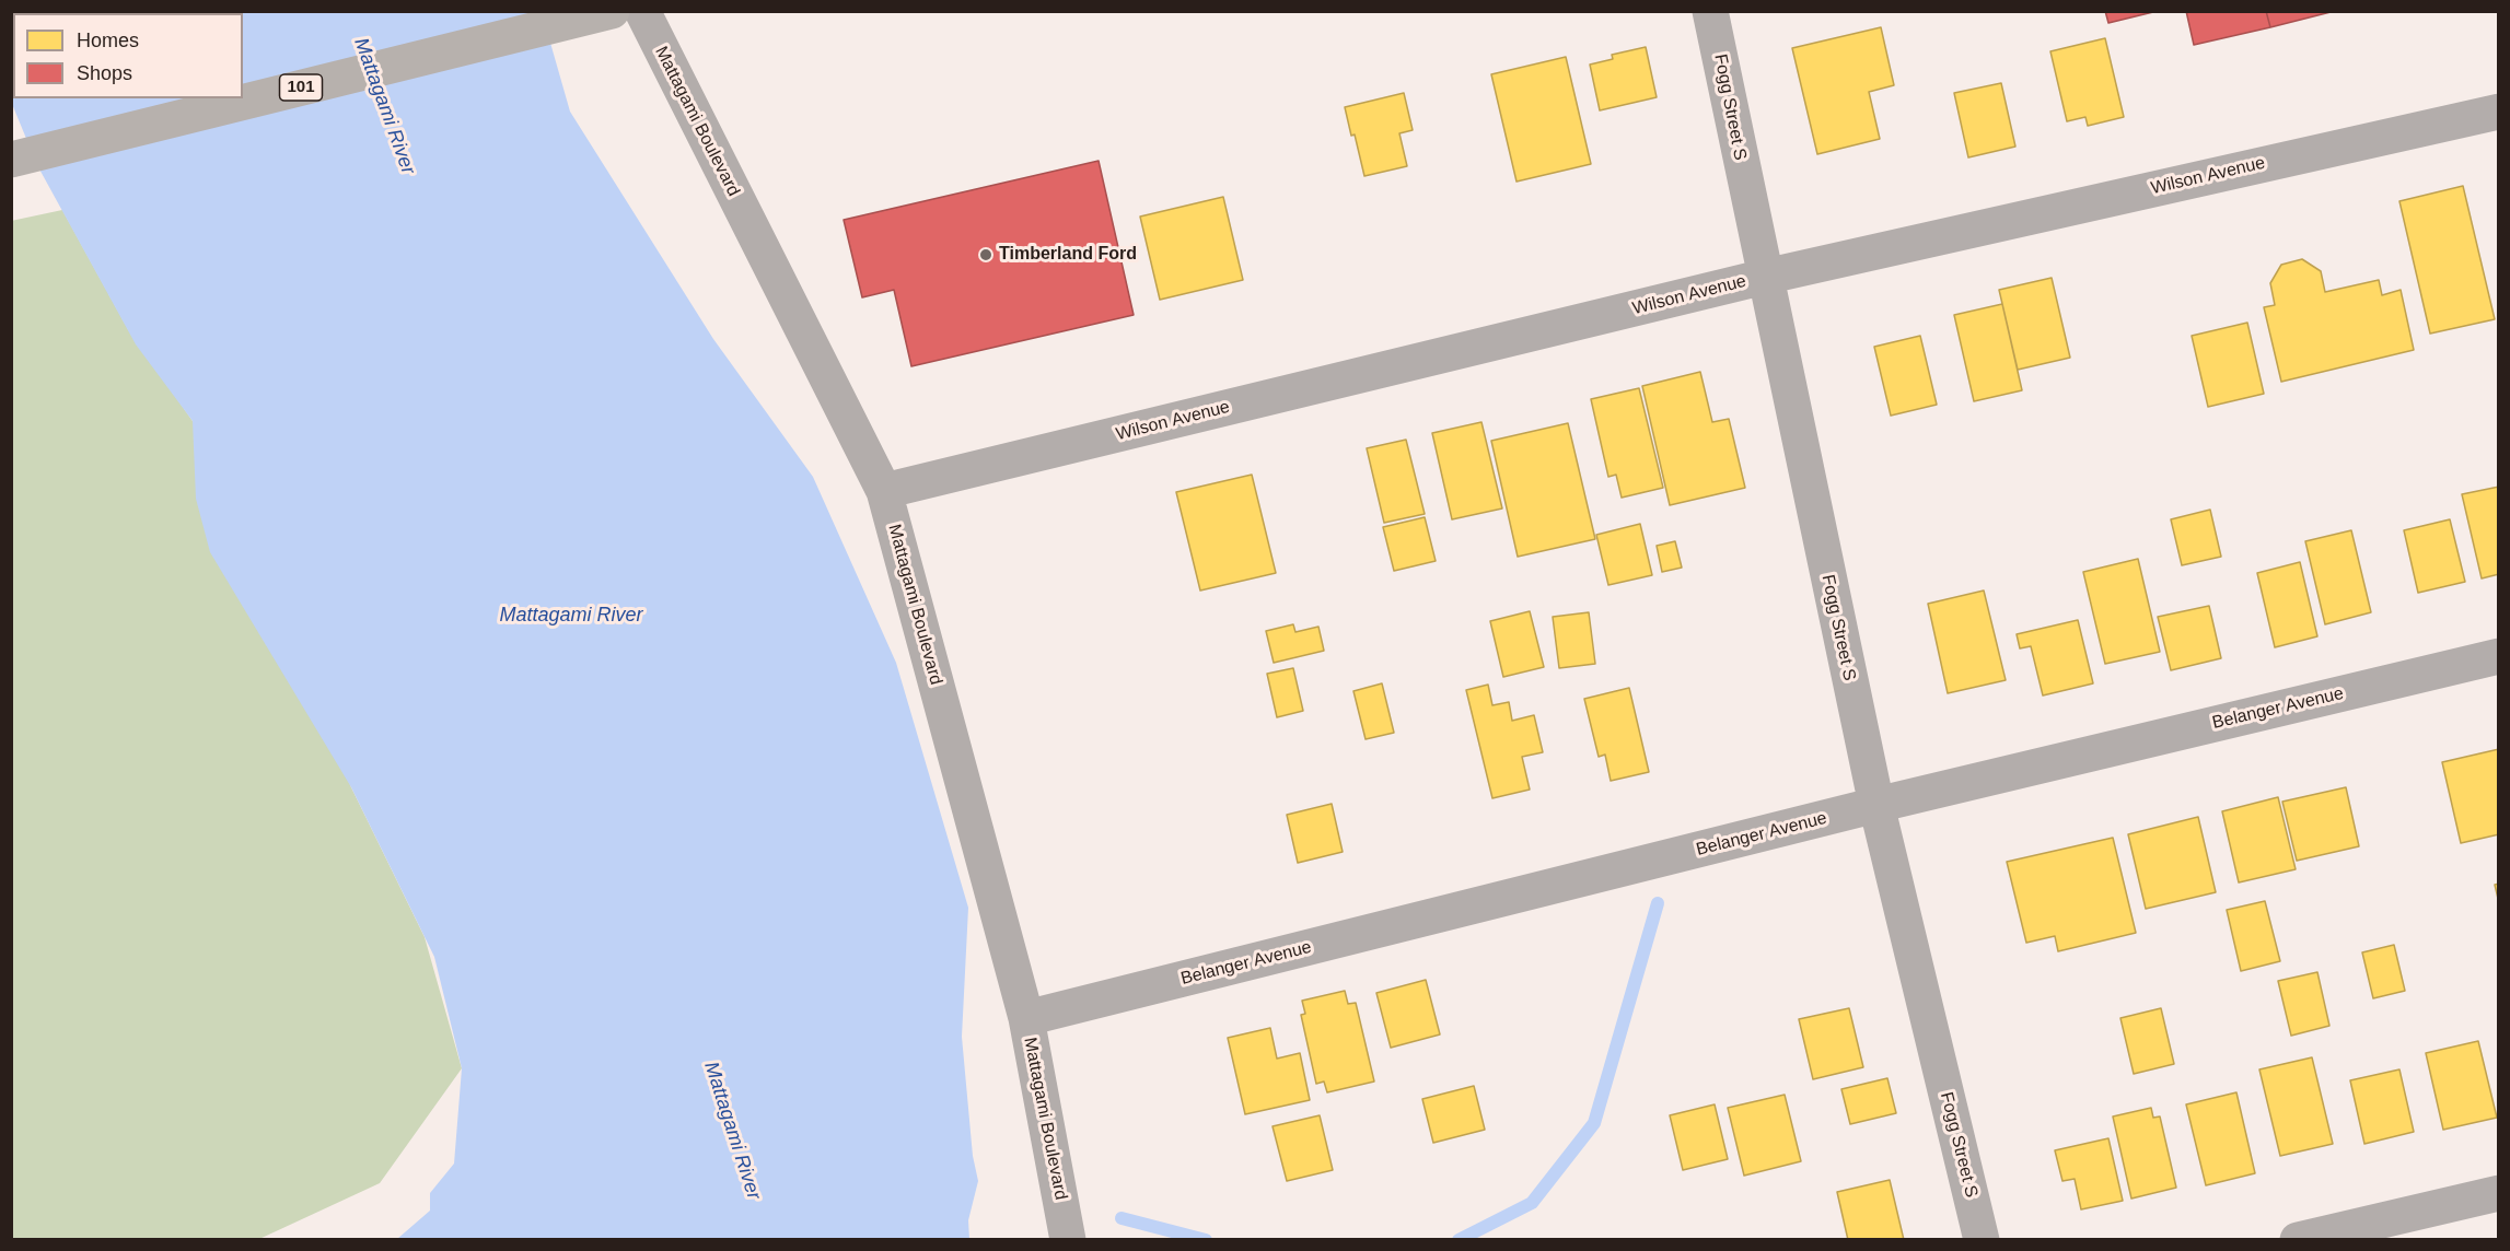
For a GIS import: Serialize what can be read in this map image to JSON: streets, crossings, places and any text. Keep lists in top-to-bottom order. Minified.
{"streets":{"main road":["101"],"street":["Fogg Street S","Mattagami Boulevard","Wilson Avenue","Belanger Avenue"]},"crossings":[["Fogg Street S","Wilson Avenue"],["Fogg Street S","Belanger Avenue"],["Mattagami Boulevard","Wilson Avenue"],["Mattagami Boulevard","Belanger Avenue"]],"water":["Mattagami River"],"places":["Timberland Ford"],"legend":["Homes","Shops"]}
